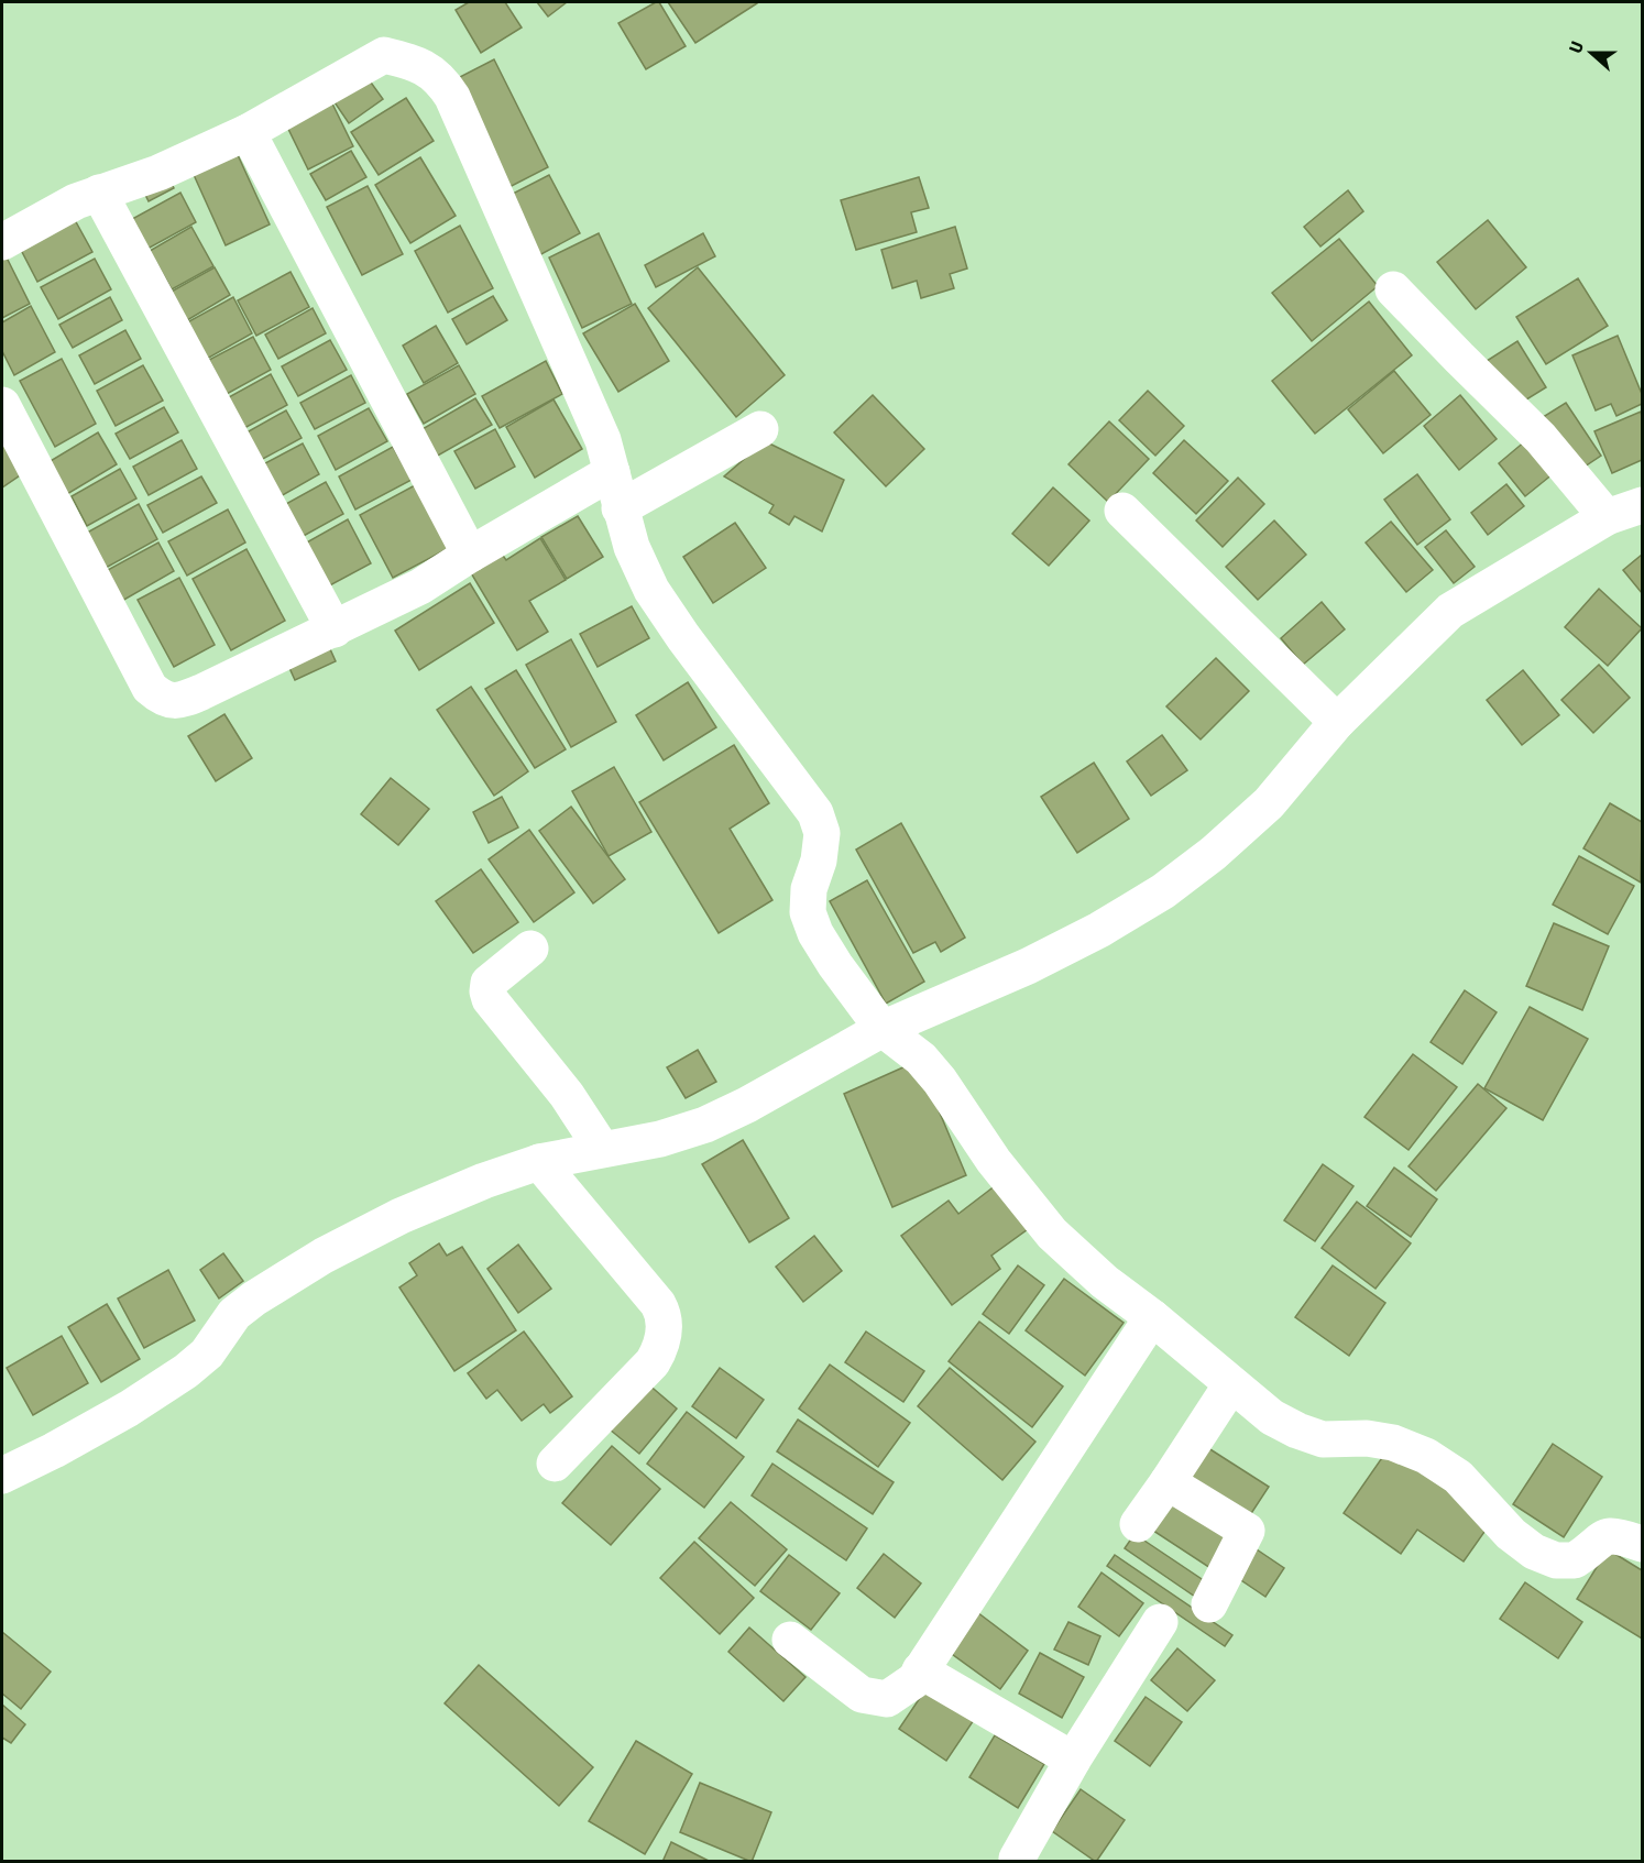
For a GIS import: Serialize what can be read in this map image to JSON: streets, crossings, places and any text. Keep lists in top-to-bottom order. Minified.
{"north":"left"}
